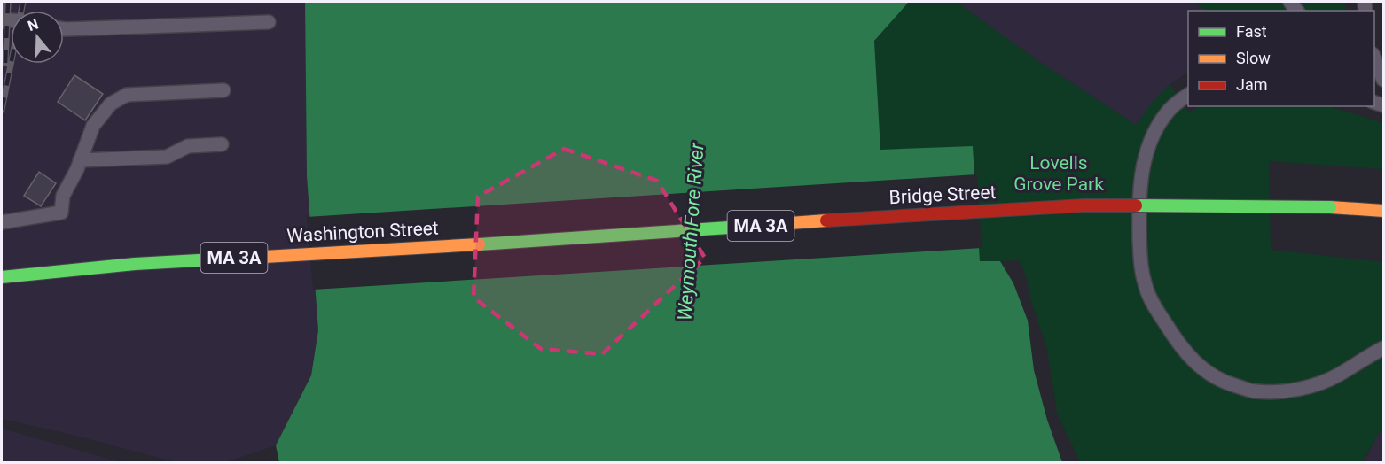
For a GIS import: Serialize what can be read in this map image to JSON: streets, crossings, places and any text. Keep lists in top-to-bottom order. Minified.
{"streets":{"main road":["Bridge Street","MA 3A","Washington Street"]},"crossings":[["Bridge Street","Washington Street"]],"water":["Weymouth Fore River"],"parks":["Lovells Grove Park"],"legend":["Fast","Slow","Jam"],"north":"top"}
